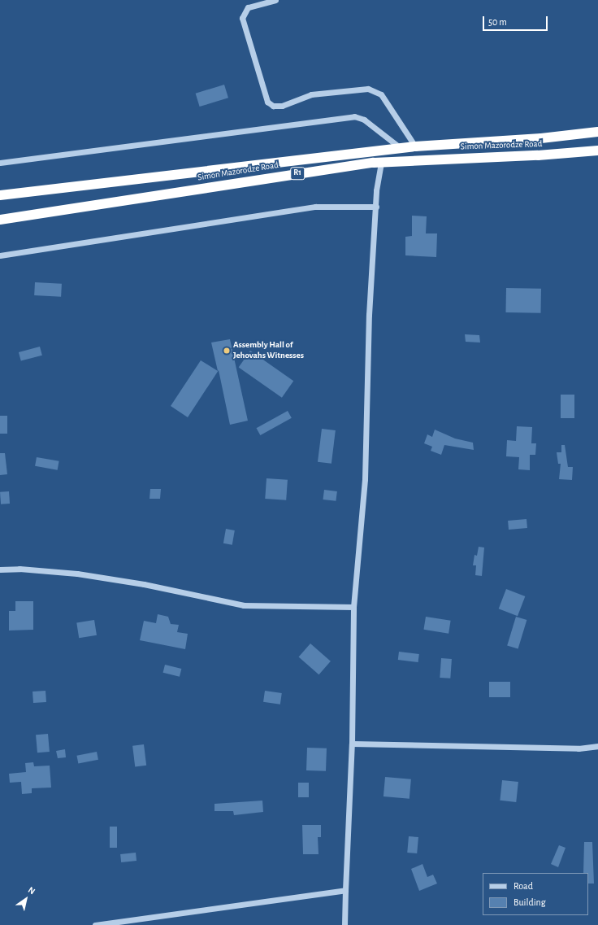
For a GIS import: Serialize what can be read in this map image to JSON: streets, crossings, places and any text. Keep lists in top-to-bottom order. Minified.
{"streets":{"highway":["Simon Mazorodze Road","R1"]},"places":["Assembly Hall of Jehovahs Witnesses"],"legend":["Road","Building"],"scale_bar":"50 m","north":"top right"}
